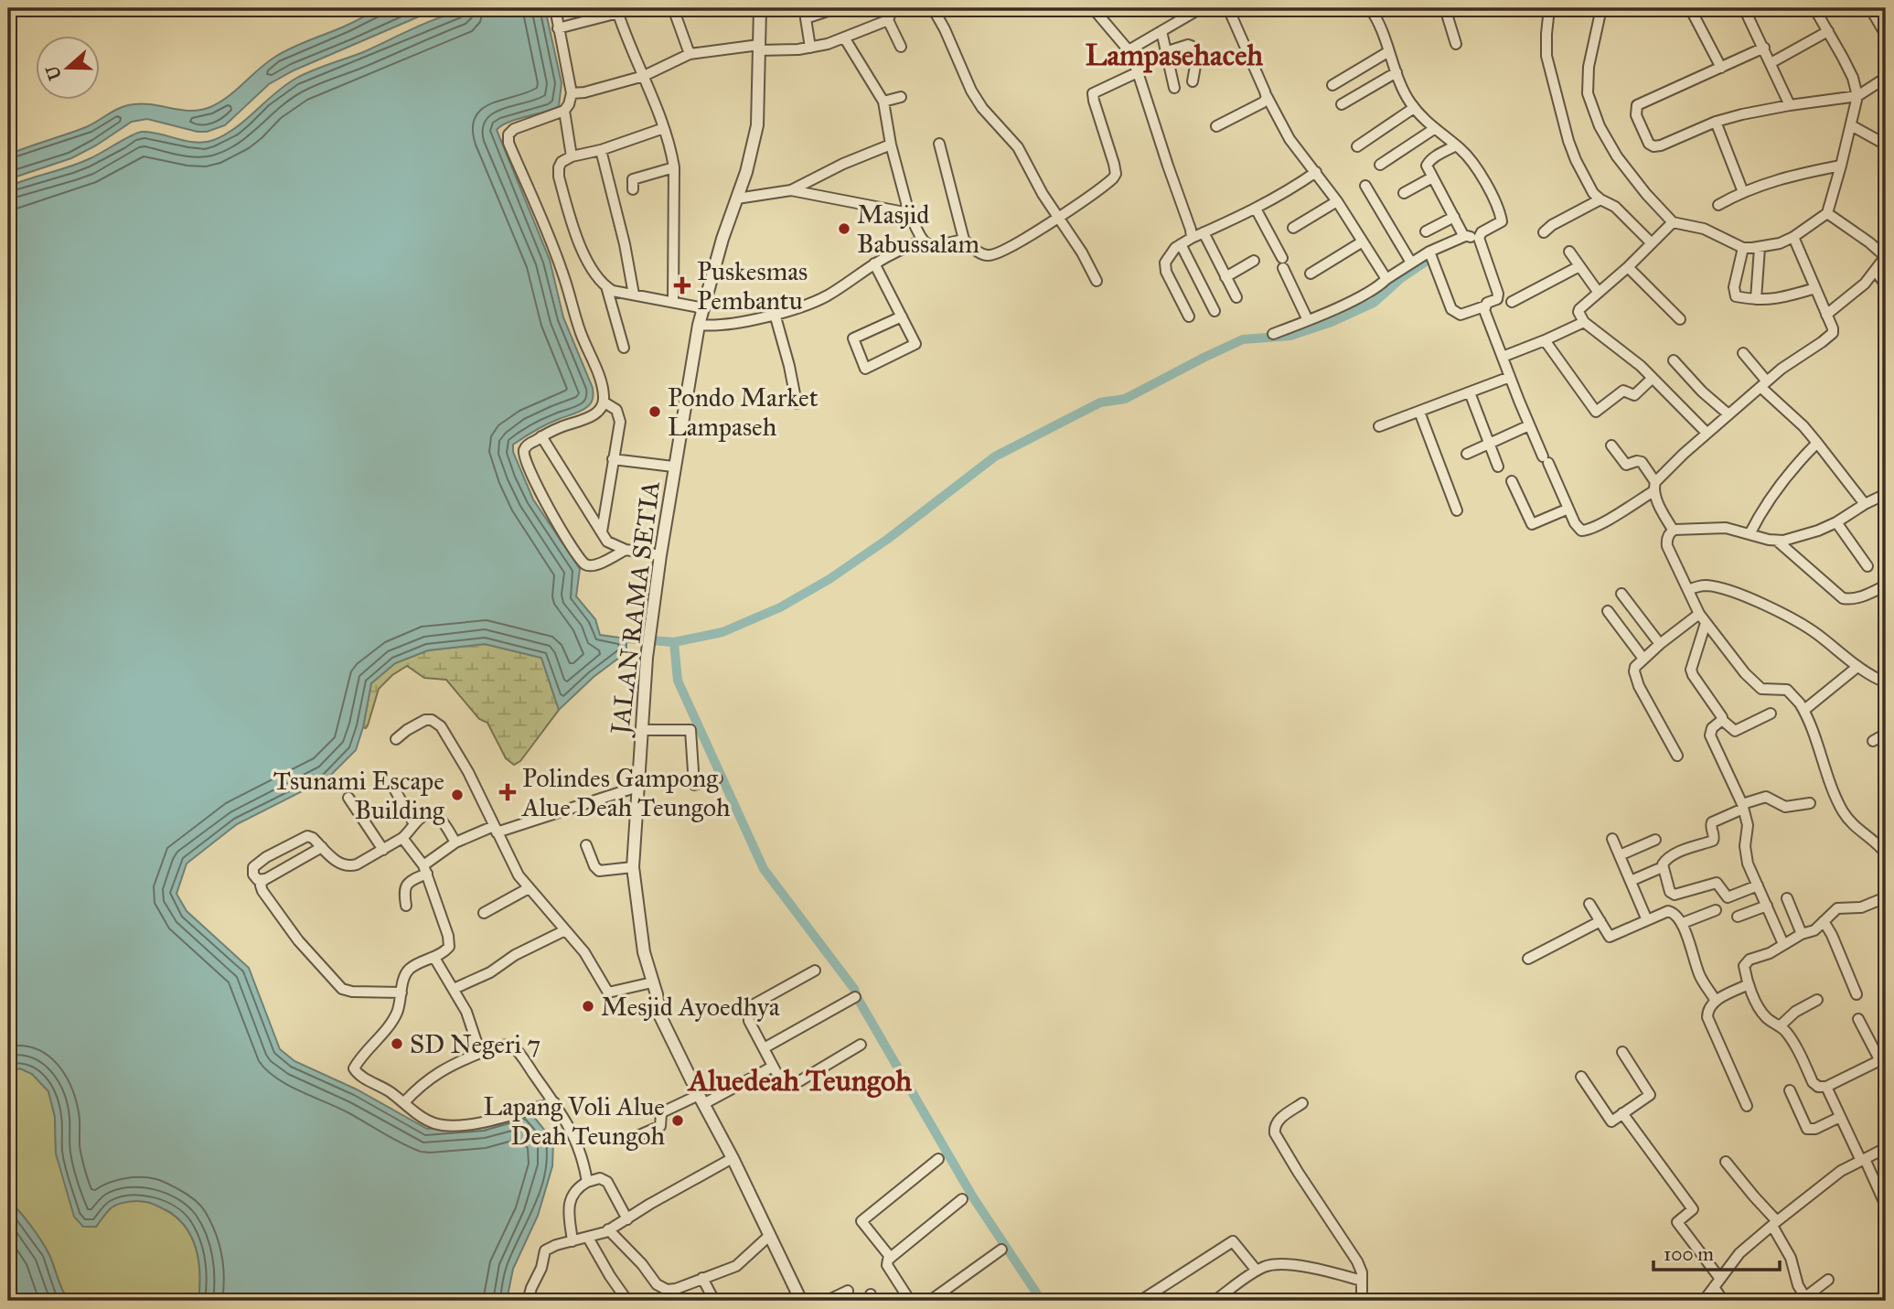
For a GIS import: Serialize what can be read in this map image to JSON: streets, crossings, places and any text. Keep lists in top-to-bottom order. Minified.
{"streets":{"street":["JALAN RAMA SETIA"]},"districts":["Lampasehaceh","Aluedeah Teungoh"],"places":{"other":["Masjid Babussalam","Pondo Market Lampaseh","Tsunami Escape Building","Mesjid Ayoedhya","SD Negeri 7","Lapang Voli Alue Deah Teungoh"],"health":["Puskesmas Pembantu","Polindes Gampong Alue Deah Teungoh"]},"scale_bar":"100 m","north":"left"}
